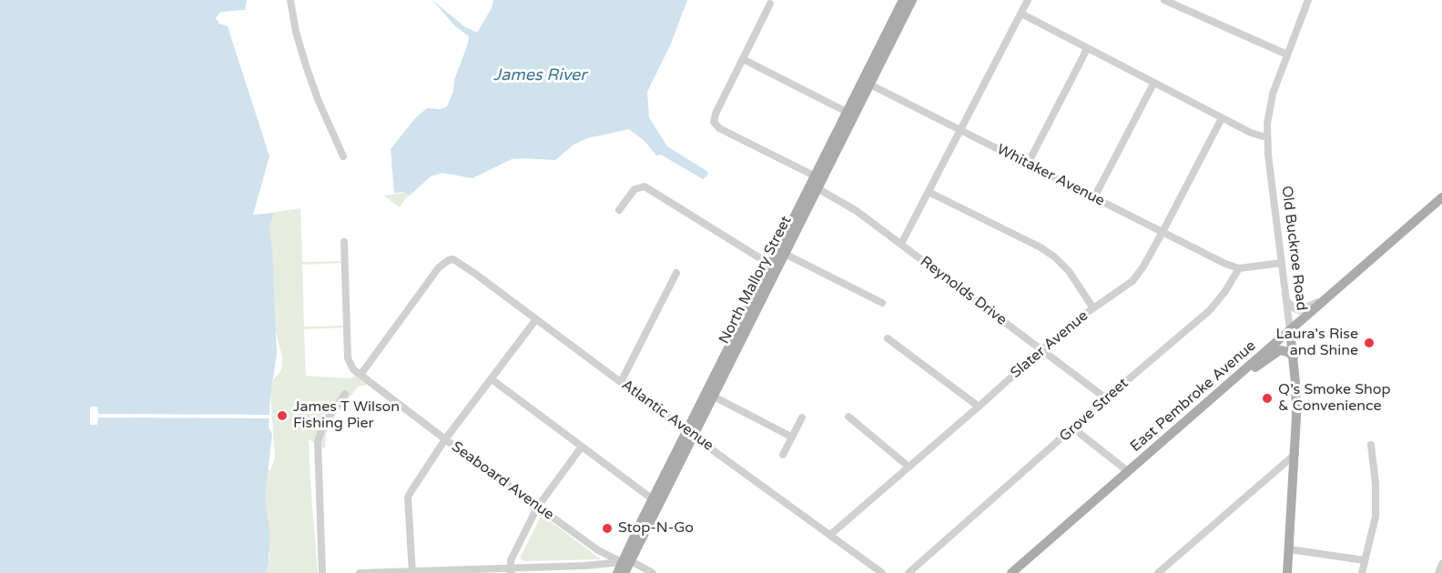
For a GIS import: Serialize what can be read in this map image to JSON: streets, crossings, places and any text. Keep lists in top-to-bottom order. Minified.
{"streets":{"main road":["Old Buckroe Road","North Mallory Street","East Pembroke Avenue"],"street":["Whitaker Avenue","Reynolds Drive","Slater Avenue","Grove Street","Atlantic Avenue","Seaboard Avenue"]},"crossings":[["Whitaker Avenue","North Mallory Street"],["Whitaker Avenue","Slater Avenue"],["Whitaker Avenue","Grove Street"],["Old Buckroe Road","East Pembroke Avenue"],["North Mallory Street","Reynolds Drive"],["North Mallory Street","Atlantic Avenue"],["North Mallory Street","Seaboard Avenue"],["Reynolds Drive","Slater Avenue"],["Reynolds Drive","Grove Street"],["Slater Avenue","Atlantic Avenue"],["Atlantic Avenue","Seaboard Avenue"]],"water":["James River"],"places":["Laura's Rise and Shine","Q’s Smoke Shop & Convenience","James T Wilson Fishing Pier","Stop-N-Go"]}
